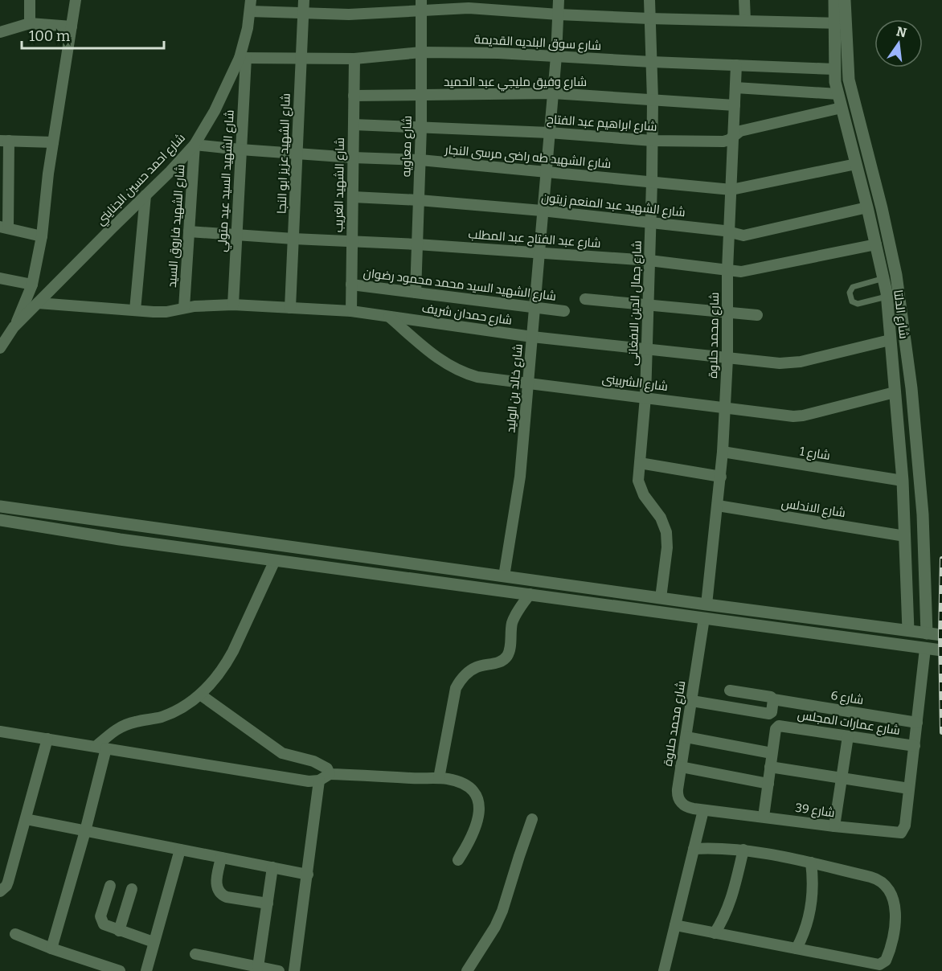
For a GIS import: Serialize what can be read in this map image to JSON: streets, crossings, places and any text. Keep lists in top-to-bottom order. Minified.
{"streets":{"main road":["شارع الدلتا"],"street":["شارع سوق البلديه القديمة","شارع وفيق مليجي عبد الحميد","شارع ابراهيم عبد الفتاح","شارع معاويه","شارع الشهيد عزيز ابو النجا","شارع الشهيد طه راضى مرسى النجار","شارع احمد حسين الجنايني","شارع الشهيد السيد عيد متولي","شارع الشهيد الغريب","شارع الشهيد عبد المنعم زيتون","شارع الشهيد فاروق السيد","شارع عبد الفتاح عبد المطلب","شارع الشهيد السيد محمد محمود رضوان","شارع جمال الدين الافغانى","شارع حمدان شريف","شارع محمد حلاوة","شارع الشربينى","شارع خالد بن الوليد","شارع 1","شارع الاندلس","شارع 6","شارع عمارات المجلس","شارع 39"]},"crossings":[["شارع سوق البلديه القديمة","شارع معاويه"],["شارع سوق البلديه القديمة","شارع الشهيد عزيز ابو النجا"],["شارع سوق البلديه القديمة","شارع احمد حسين الجنايني"],["شارع سوق البلديه القديمة","شارع الشهيد السيد عيد متولي"],["شارع سوق البلديه القديمة","شارع الشهيد الغريب"],["شارع سوق البلديه القديمة","شارع جمال الدين الافغانى"],["شارع سوق البلديه القديمة","شارع الدلتا"],["شارع سوق البلديه القديمة","شارع محمد حلاوة"],["شارع سوق البلديه القديمة","شارع خالد بن الوليد"],["شارع وفيق مليجي عبد الحميد","شارع معاويه"],["شارع وفيق مليجي عبد الحميد","شارع الشهيد الغريب"],["شارع وفيق مليجي عبد الحميد","شارع جمال الدين الافغانى"],["شارع وفيق مليجي عبد الحميد","شارع محمد حلاوة"],["شارع وفيق مليجي عبد الحميد","شارع خالد بن الوليد"],["شارع ابراهيم عبد الفتاح","شارع معاويه"],["شارع ابراهيم عبد الفتاح","شارع الشهيد الغريب"],["شارع ابراهيم عبد الفتاح","شارع جمال الدين الافغانى"],["شارع ابراهيم عبد الفتاح","شارع الدلتا"],["شارع ابراهيم عبد الفتاح","شارع محمد حلاوة"],["شارع ابراهيم عبد الفتاح","شارع خالد بن الوليد"],["شارع معاويه","شارع الشهيد طه راضى مرسى النجار"],["شارع معاويه","شارع الشهيد عبد المنعم زيتون"],["شارع معاويه","شارع عبد الفتاح عبد المطلب"],["شارع معاويه","شارع الشهيد السيد محمد محمود رضوان"],["شارع الشهيد عزيز ابو النجا","شارع الشهيد طه راضى مرسى النجار"],["شارع الشهيد عزيز ابو النجا","شارع عبد الفتاح عبد المطلب"],["شارع الشهيد عزيز ابو النجا","شارع حمدان شريف"],["شارع الشهيد طه راضى مرسى النجار","شارع احمد حسين الجنايني"],["شارع الشهيد طه راضى مرسى النجار","شارع الشهيد السيد عيد متولي"],["شارع الشهيد طه راضى مرسى النجار","شارع الشهيد الغريب"],["شارع الشهيد طه راضى مرسى النجار","شارع الشهيد فاروق السيد"],["شارع الشهيد طه راضى مرسى النجار","شارع جمال الدين الافغانى"],["شارع الشهيد طه راضى مرسى النجار","شارع الدلتا"],["شارع الشهيد طه راضى مرسى النجار","شارع محمد حلاوة"],["شارع الشهيد طه راضى مرسى النجار","شارع خالد بن الوليد"],["شارع احمد حسين الجنايني","شارع الشهيد السيد عيد متولي"],["شارع احمد حسين الجنايني","شارع الشهيد فاروق السيد"],["شارع احمد حسين الجنايني","شارع حمدان شريف"],["شارع الشهيد السيد عيد متولي","شارع عبد الفتاح عبد المطلب"],["شارع الشهيد السيد عيد متولي","شارع حمدان شريف"],["شارع الشهيد الغريب","شارع الشهيد عبد المنعم زيتون"],["شارع الشهيد الغريب","شارع عبد الفتاح عبد المطلب"],["شارع الشهيد الغريب","شارع الشهيد السيد محمد محمود رضوان"],["شارع الشهيد الغريب","شارع حمدان شريف"],["شارع الشهيد عبد المنعم زيتون","شارع جمال الدين الافغانى"],["شارع الشهيد عبد المنعم زيتون","شارع الدلتا"],["شارع الشهيد عبد المنعم زيتون","شارع محمد حلاوة"],["شارع الشهيد عبد المنعم زيتون","شارع خالد بن الوليد"],["شارع الشهيد فاروق السيد","شارع عبد الفتاح عبد المطلب"],["شارع الشهيد فاروق السيد","شارع حمدان شريف"],["شارع عبد الفتاح عبد المطلب","شارع جمال الدين الافغانى"],["شارع عبد الفتاح عبد المطلب","شارع الدلتا"],["شارع عبد الفتاح عبد المطلب","شارع محمد حلاوة"],["شارع عبد الفتاح عبد المطلب","شارع خالد بن الوليد"],["شارع الشهيد السيد محمد محمود رضوان","شارع خالد بن الوليد"],["شارع جمال الدين الافغانى","شارع حمدان شريف"],["شارع جمال الدين الافغانى","شارع الشربينى"],["شارع حمدان شريف","شارع الدلتا"],["شارع حمدان شريف","شارع محمد حلاوة"],["شارع حمدان شريف","شارع الشربينى"],["شارع حمدان شريف","شارع خالد بن الوليد"],["شارع الدلتا","شارع الشربينى"],["شارع الدلتا","شارع 1"],["شارع الدلتا","شارع الاندلس"],["شارع محمد حلاوة","شارع الشربينى"],["شارع محمد حلاوة","شارع 1"],["شارع محمد حلاوة","شارع الاندلس"],["شارع محمد حلاوة","شارع 39"],["شارع الشربينى","شارع خالد بن الوليد"]],"scale_bar":"100 m","north":"top"}
